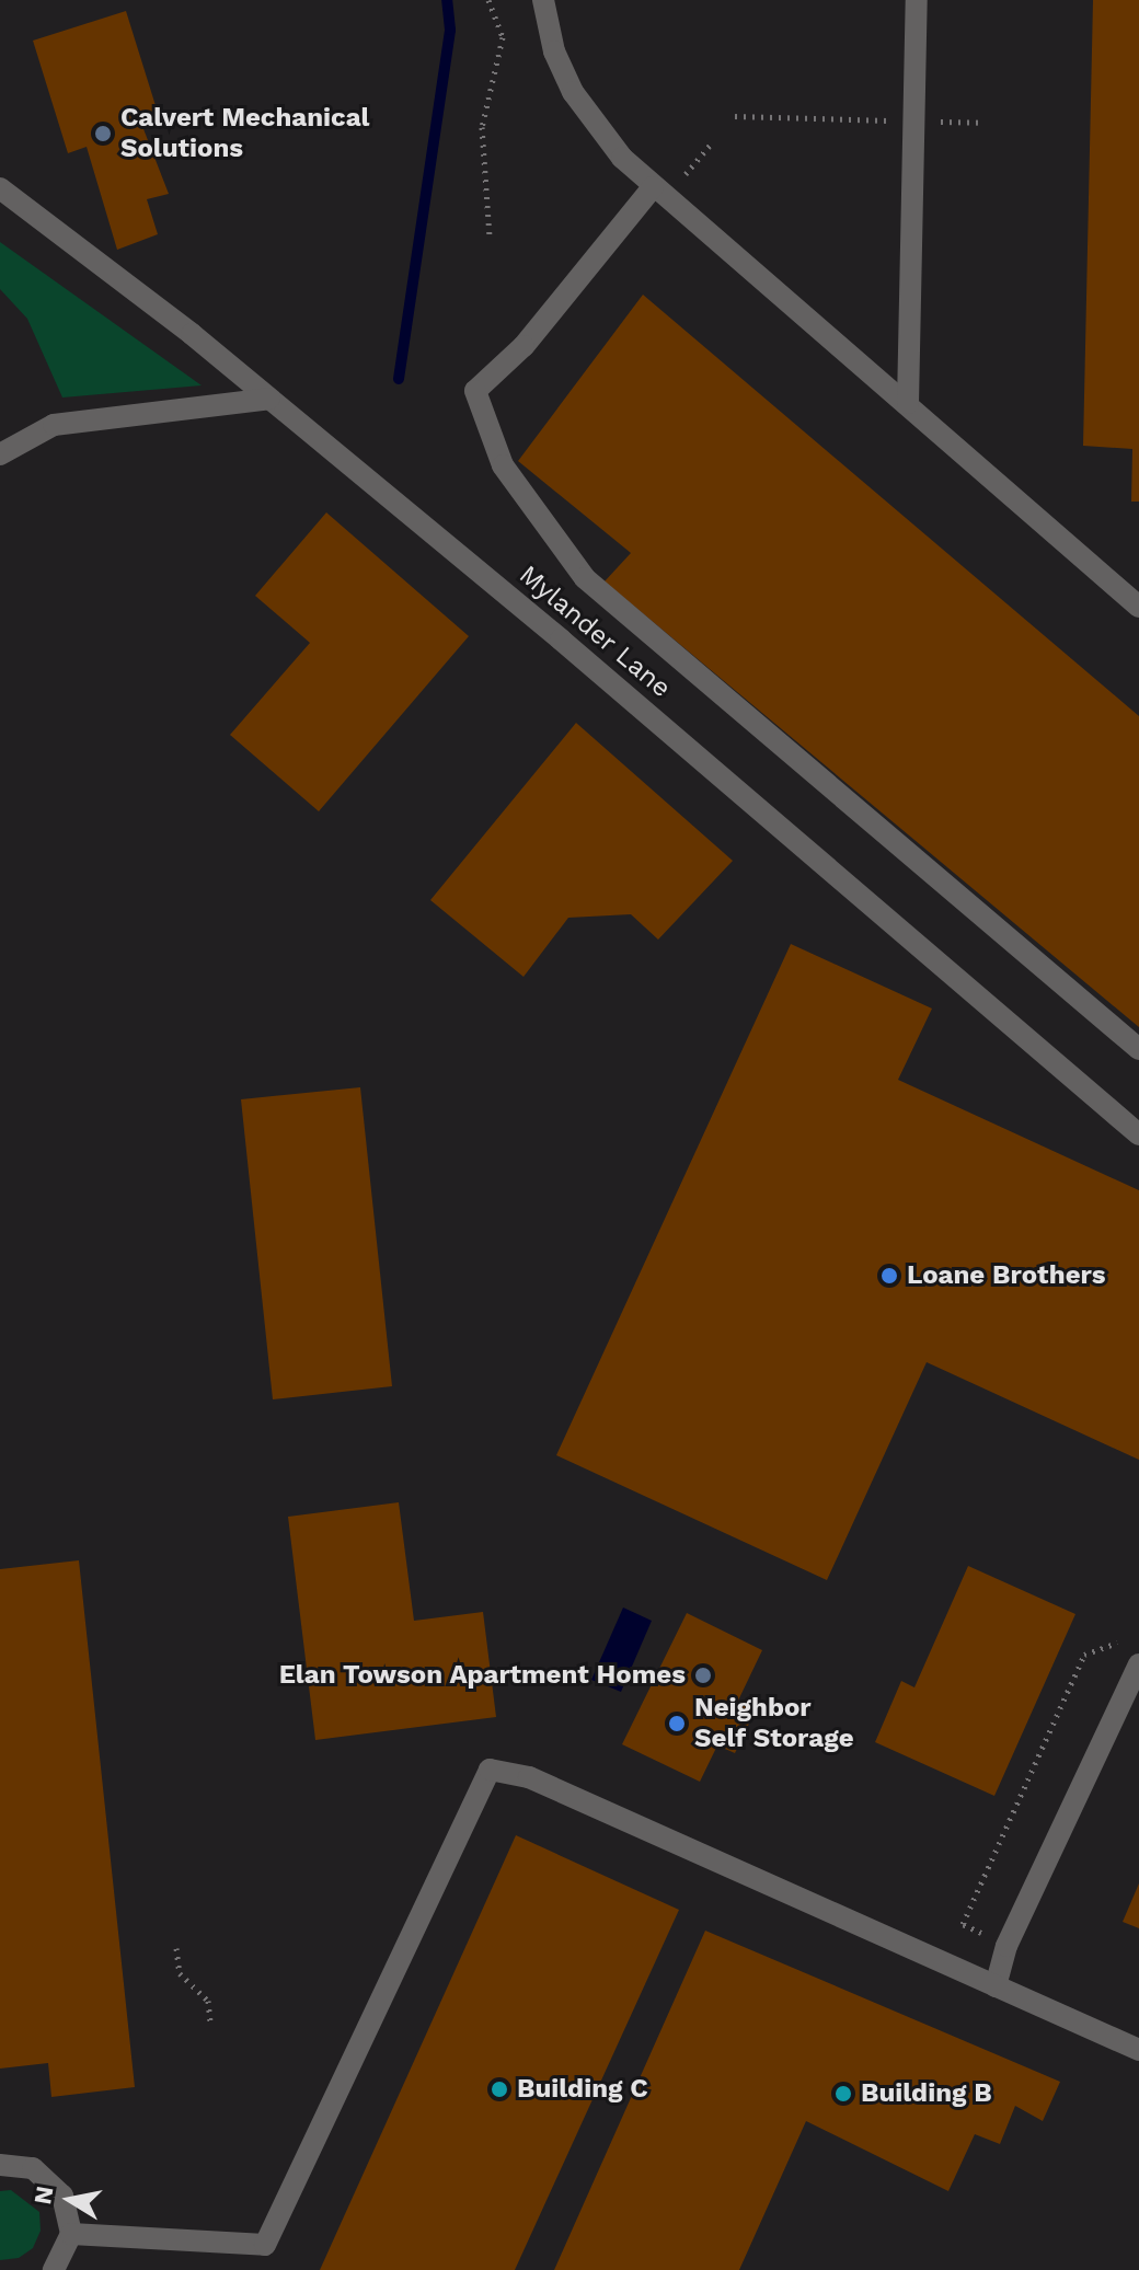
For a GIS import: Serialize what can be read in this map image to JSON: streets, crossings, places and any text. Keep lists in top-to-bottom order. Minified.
{"streets":{"lane":["Mylander Lane"]},"places":["Calvert Mechanical Solutions","Loane Brothers","Elan Towson Apartment Homes","Neighbor Self Storage","Building C","Building B"],"north":"left"}
